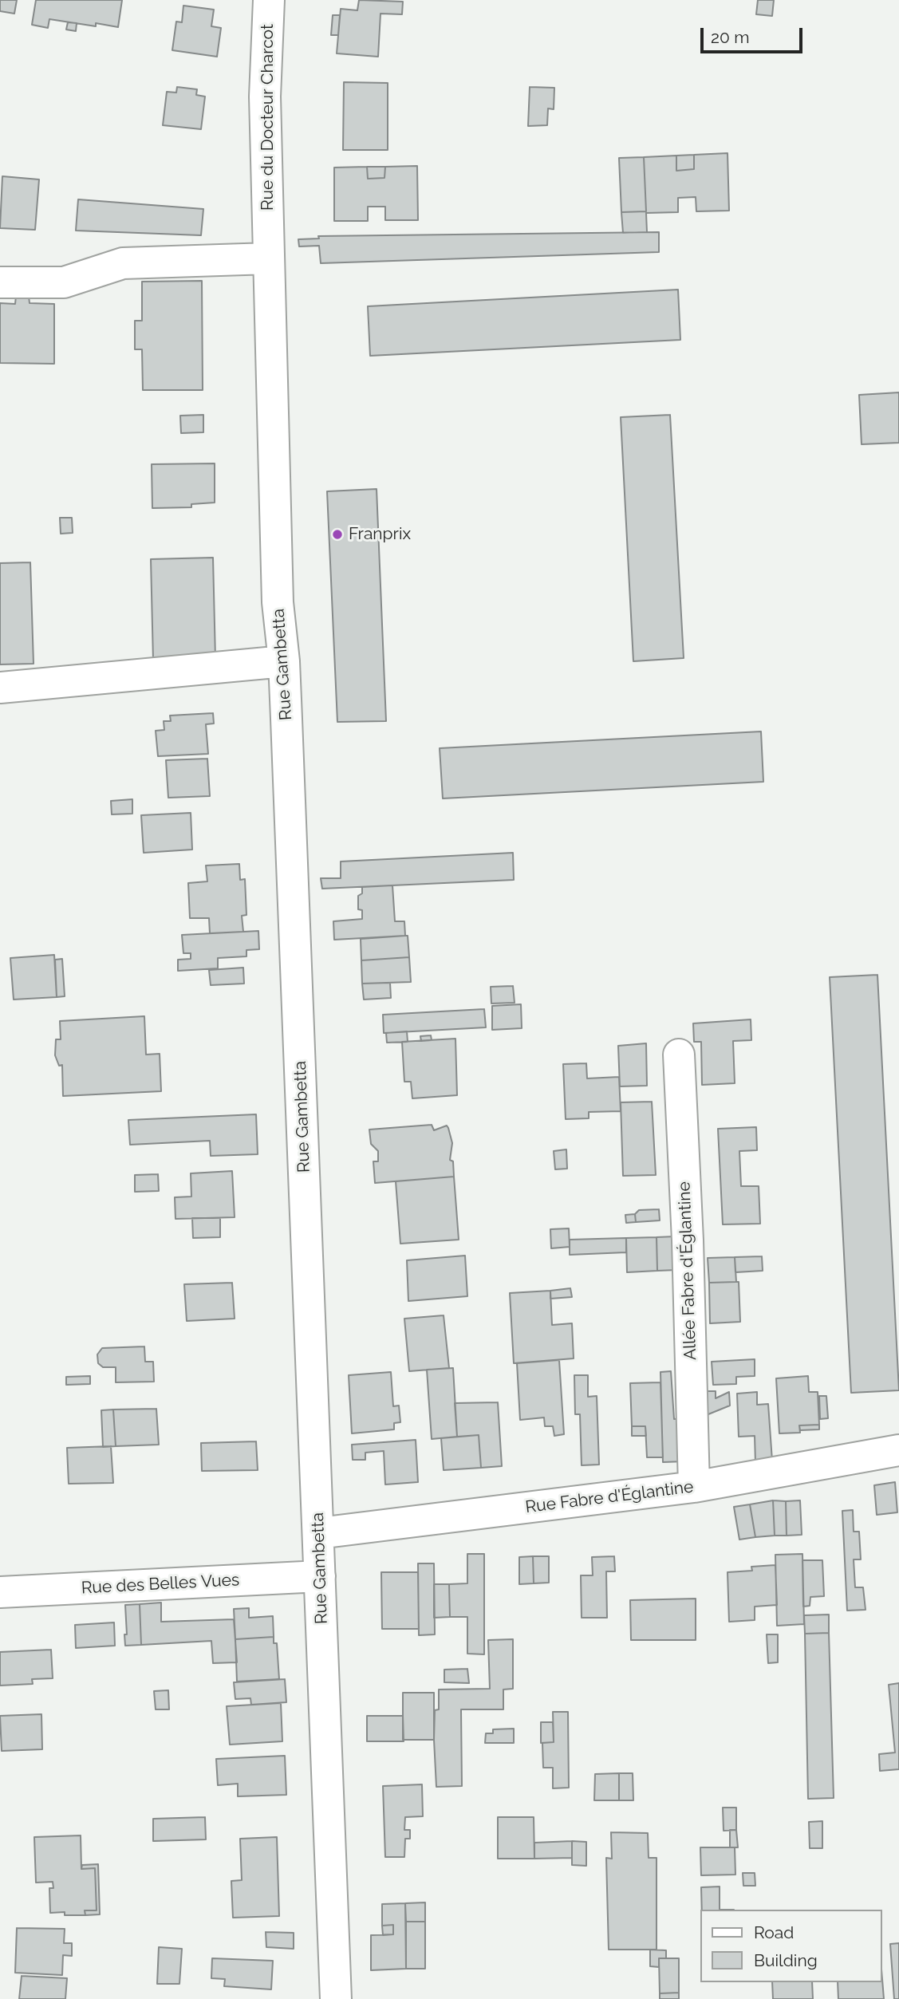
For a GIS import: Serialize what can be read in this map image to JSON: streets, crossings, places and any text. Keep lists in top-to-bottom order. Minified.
{"streets":{"street":["Rue du Docteur Charcot","Rue Gambetta","Allée Fabre d'Églantine","Rue Fabre d'Églantine","Rue des Belles Vues"]},"crossings":[["Rue du Docteur Charcot","Rue Gambetta"],["Rue Gambetta","Rue Fabre d'Églantine"],["Rue Gambetta","Rue des Belles Vues"],["Allée Fabre d'Églantine","Rue Fabre d'Églantine"]],"places":["Franprix"],"legend":["Road","Building"],"scale_bar":"20 m"}
